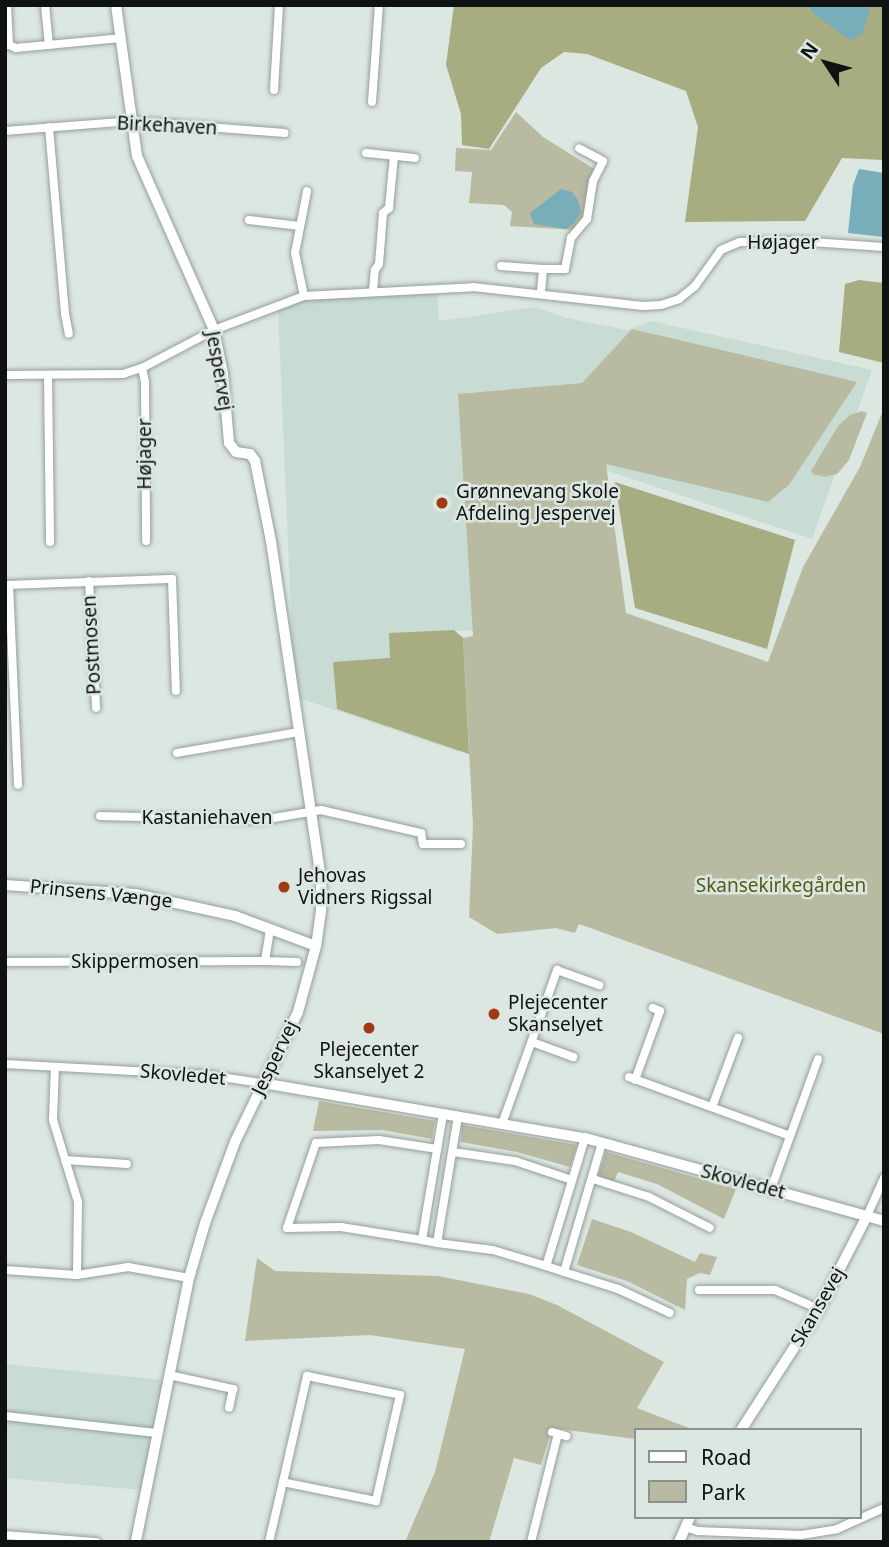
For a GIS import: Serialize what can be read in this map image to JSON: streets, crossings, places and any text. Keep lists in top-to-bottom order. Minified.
{"streets":{"street":["Birkehaven","Højager","Jespervej","Postmosen","Kastaniehaven","Prinsens Vænge","Skippermosen","Skovledet","Skansevej"]},"crossings":[["Birkehaven","Jespervej"],["Højager","Jespervej"],["Jespervej","Kastaniehaven"],["Jespervej","Prinsens Vænge"],["Jespervej","Skovledet"],["Skovledet","Skansevej"]],"parks":["Skansekirkegården"],"places":["Grønnevang Skole Afdeling Jespervej","Jehovas Vidners Rigssal","Plejecenter Skanselyet","Plejecenter Skanselyet 2"],"legend":["Road","Park"],"north":"top left"}
